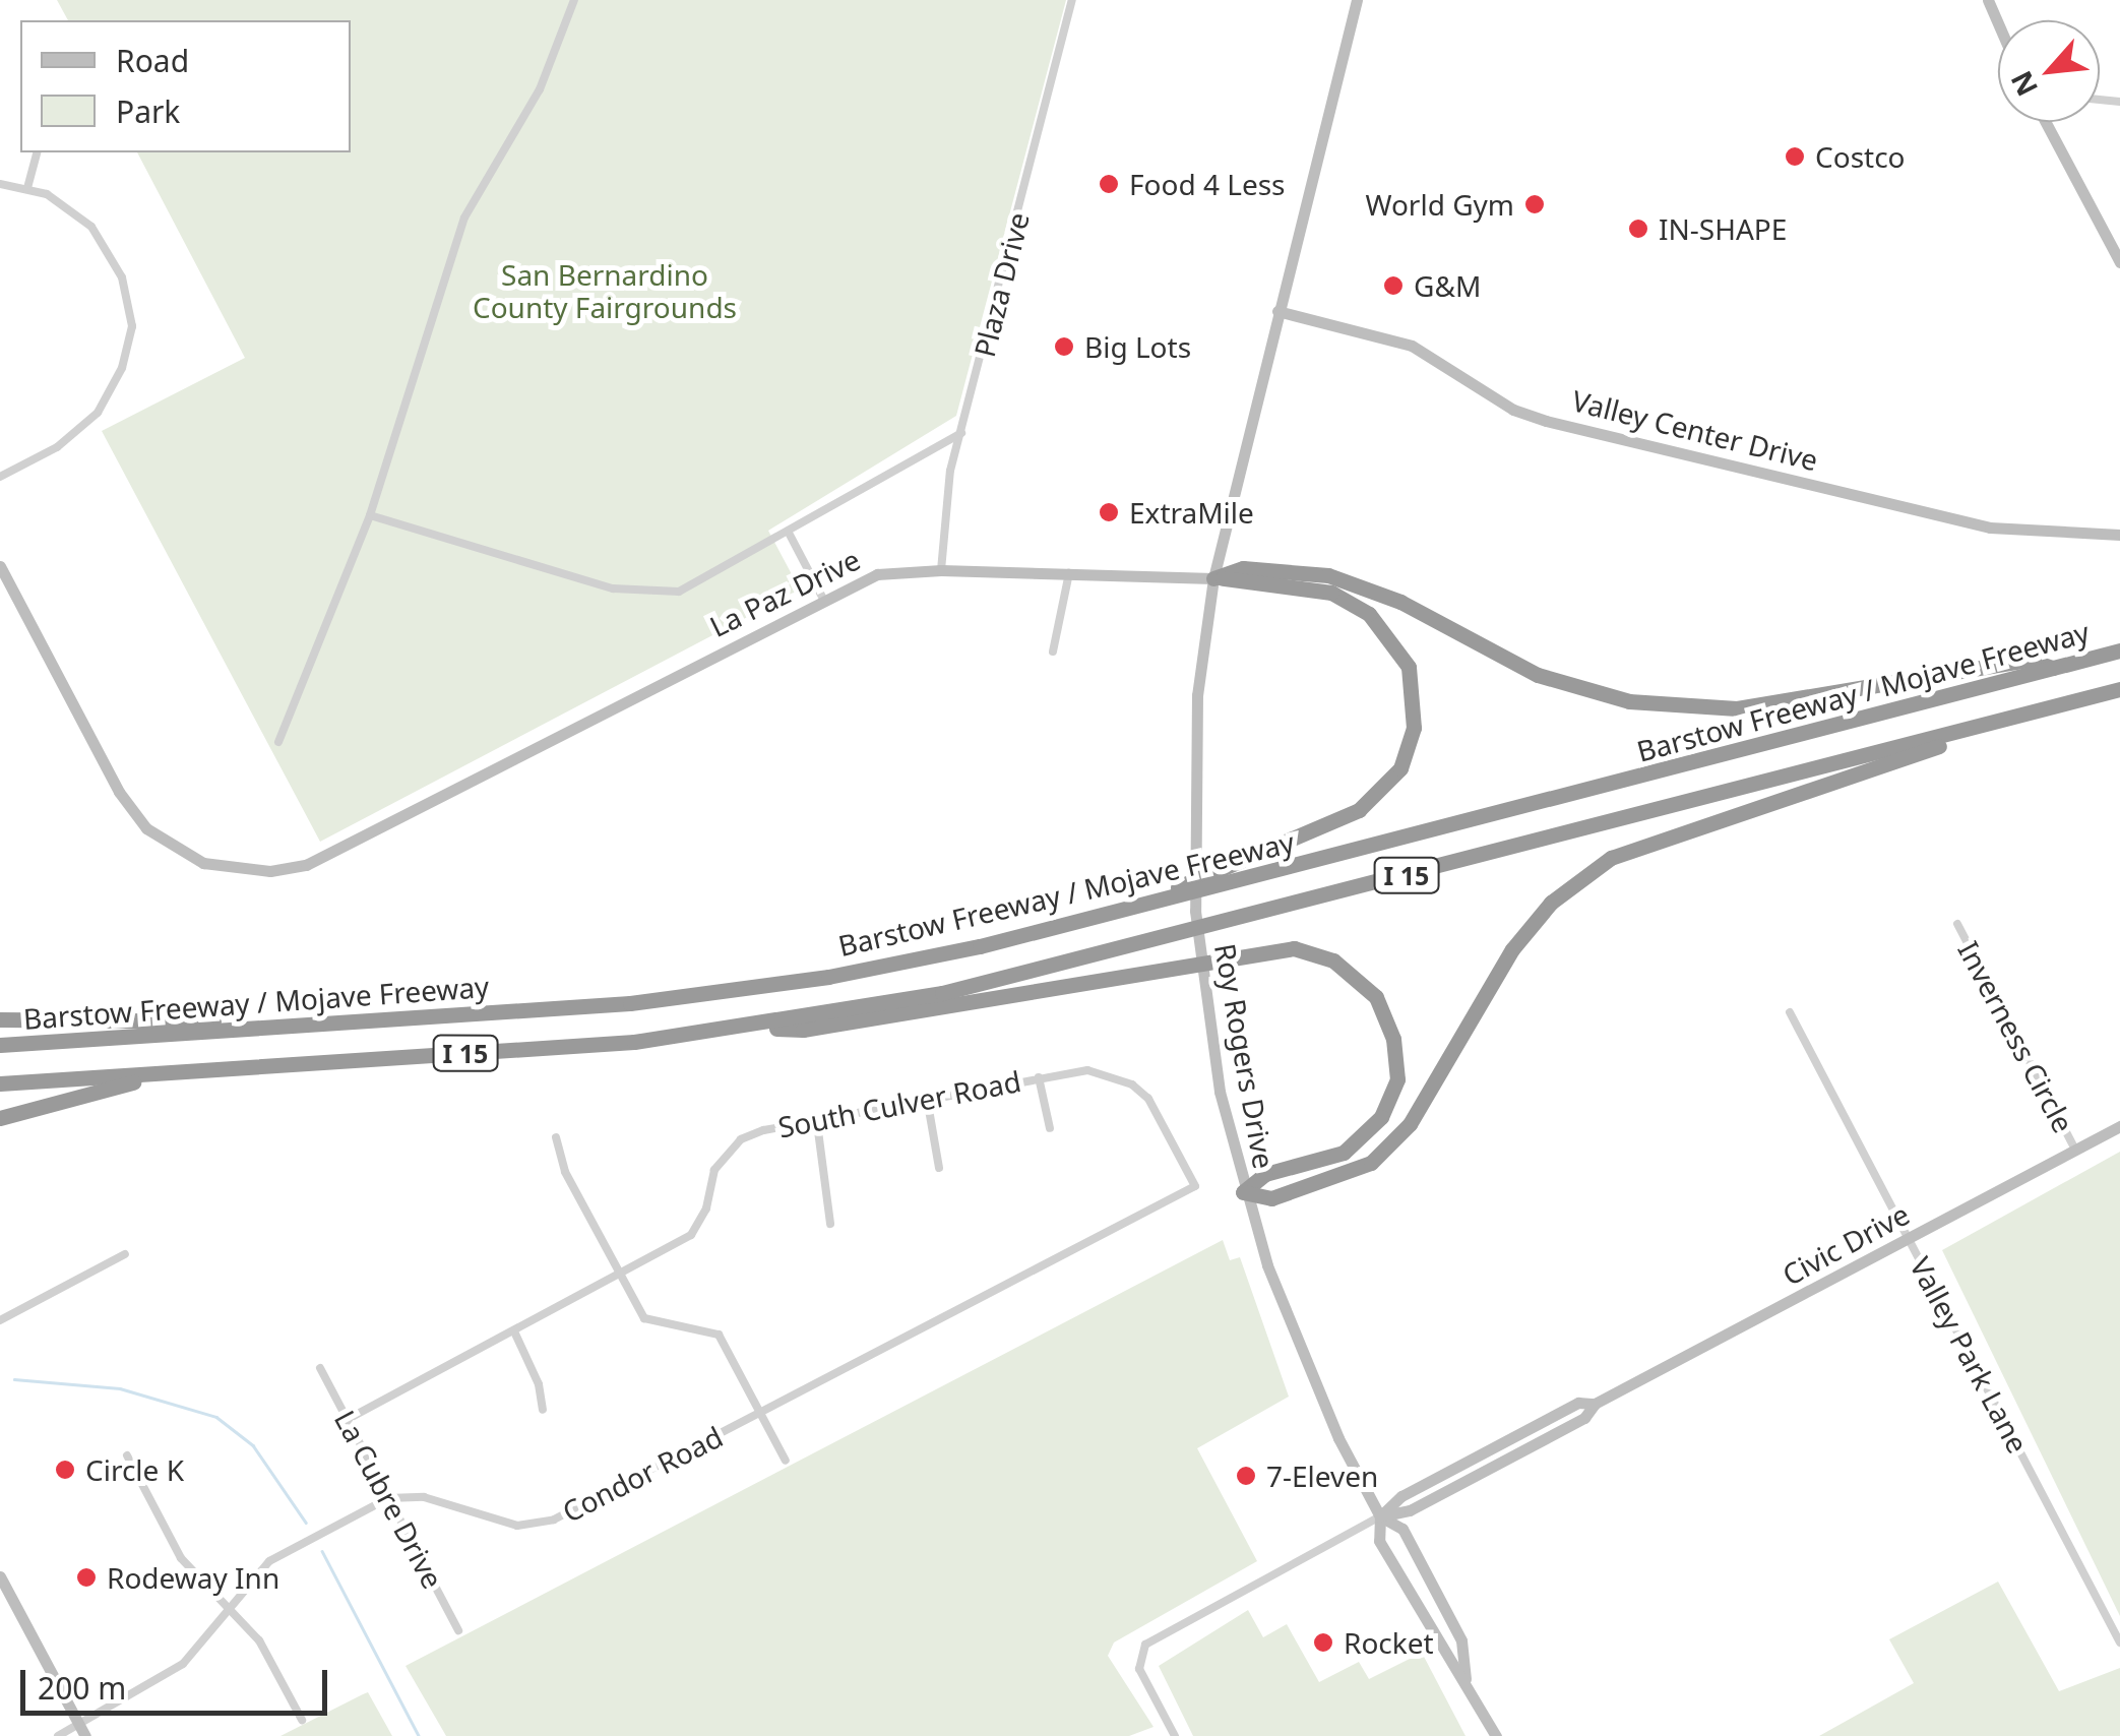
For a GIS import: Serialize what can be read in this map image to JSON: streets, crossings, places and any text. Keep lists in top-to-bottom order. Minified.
{"streets":{"highway":["Barstow Freeway / Mojave Freeway","I 15"],"street":["Plaza Drive","Valley Center Drive","La Paz Drive","Inverness Circle","Roy Rogers Drive","South Culver Road","Civic Drive","Valley Park Lane","Condor Road","La Cubre Drive"]},"crossings":[["Plaza Drive","La Paz Drive"],["La Paz Drive","Roy Rogers Drive"],["Inverness Circle","Civic Drive"],["Roy Rogers Drive","Civic Drive"],["South Culver Road","Condor Road"],["South Culver Road","La Cubre Drive"],["Civic Drive","Valley Park Lane"],["Condor Road","La Cubre Drive"]],"parks":["San Bernardino County Fairgrounds"],"places":["Costco","Food 4 Less","World Gym","IN-SHAPE","G&M","Big Lots","ExtraMile","Circle K","7-Eleven","Rodeway Inn","Rocket"],"legend":["Road","Park"],"scale_bar":"200 m","north":"bottom left"}
